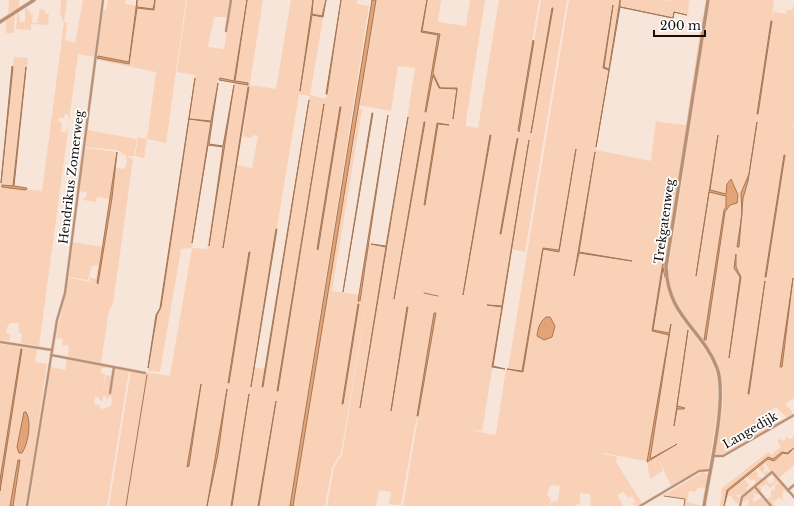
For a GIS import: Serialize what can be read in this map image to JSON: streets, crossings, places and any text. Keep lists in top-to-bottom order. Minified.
{"streets":{"street":["Hendrikus Zomerweg","Trekgatenweg","Langedijk"]},"crossings":[["Trekgatenweg","Langedijk"]],"scale_bar":"200 m"}
